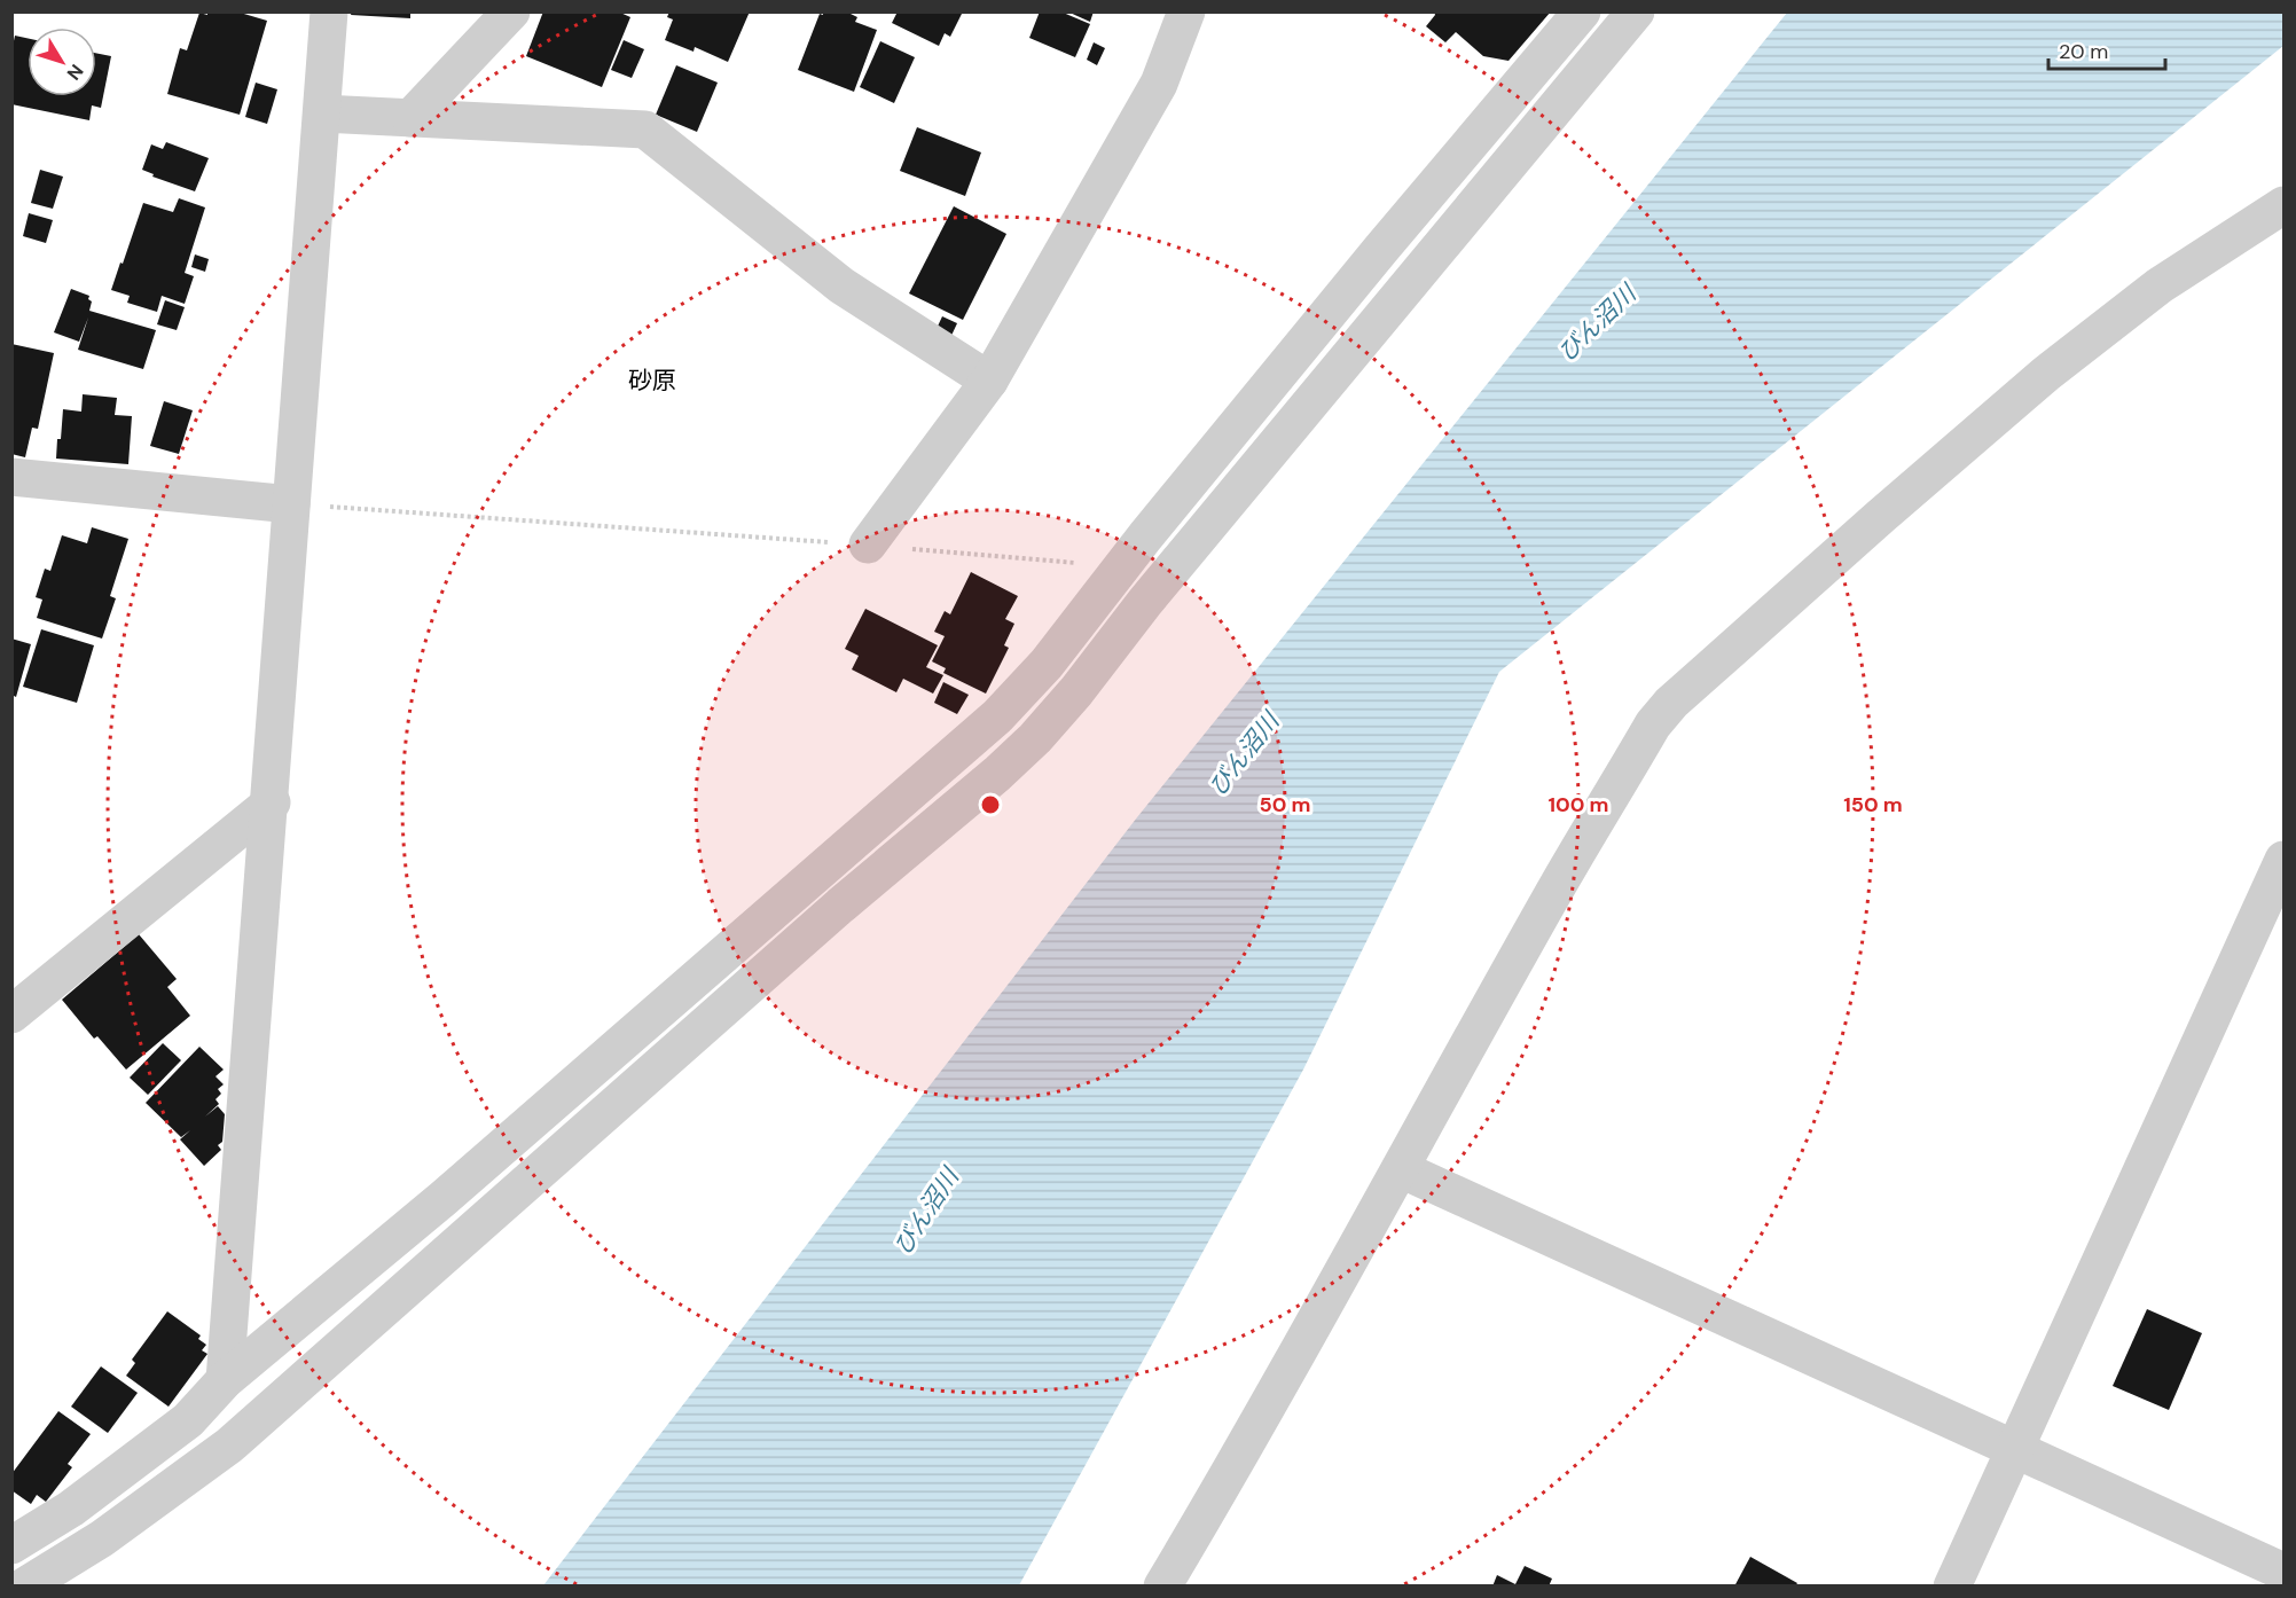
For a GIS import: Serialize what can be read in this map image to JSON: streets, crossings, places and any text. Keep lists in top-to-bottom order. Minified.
{"districts":["砂原"],"water":["びん沼川"],"scale_bar":"20 m","north":"bottom right","rings":["50 m","100 m","150 m"]}
